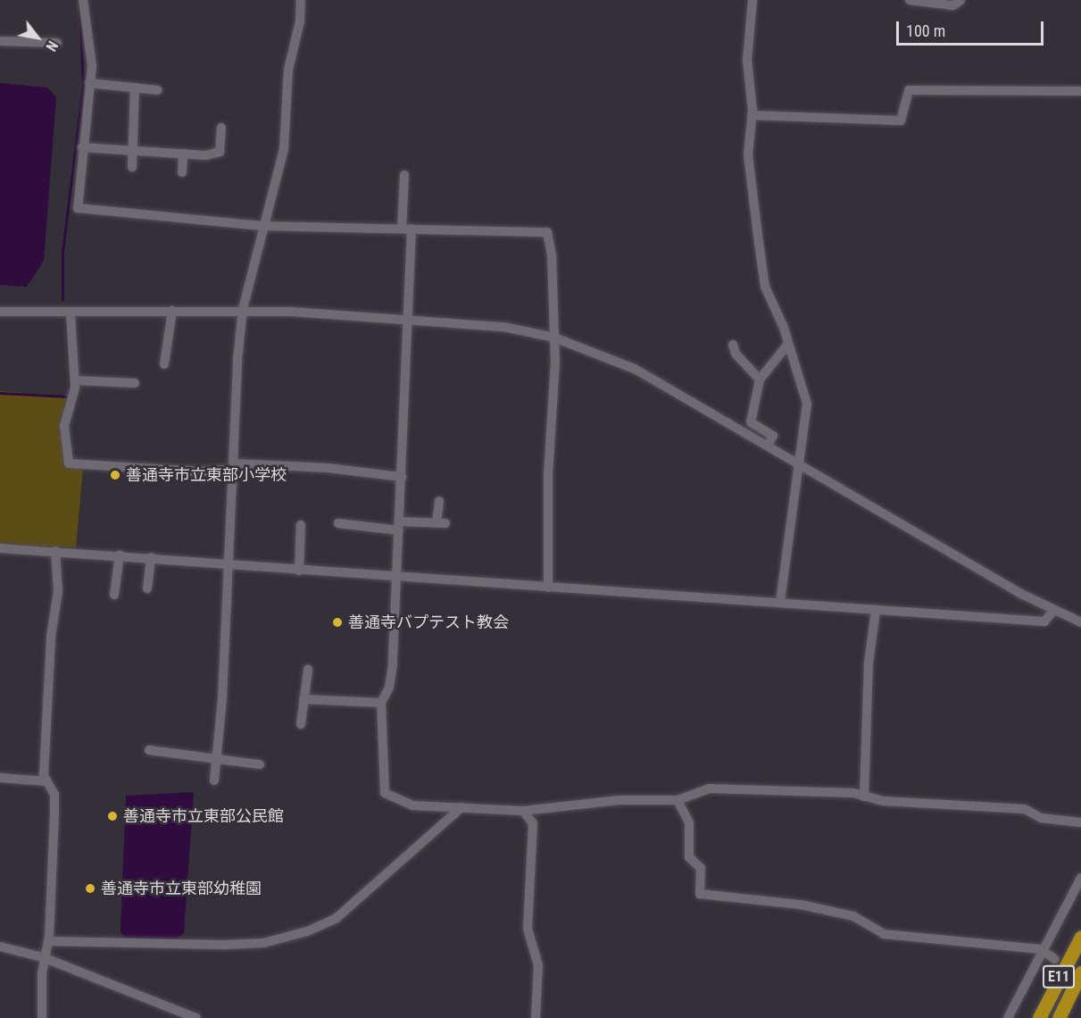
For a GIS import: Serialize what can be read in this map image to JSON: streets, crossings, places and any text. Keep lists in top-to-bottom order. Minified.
{"streets":{"highway":["E11"]},"places":["善通寺市立東部小学校","善通寺バプテスト教会","善通寺市立東部公民館","善通寺市立東部幼稚園"],"scale_bar":"100 m","north":"bottom right"}
